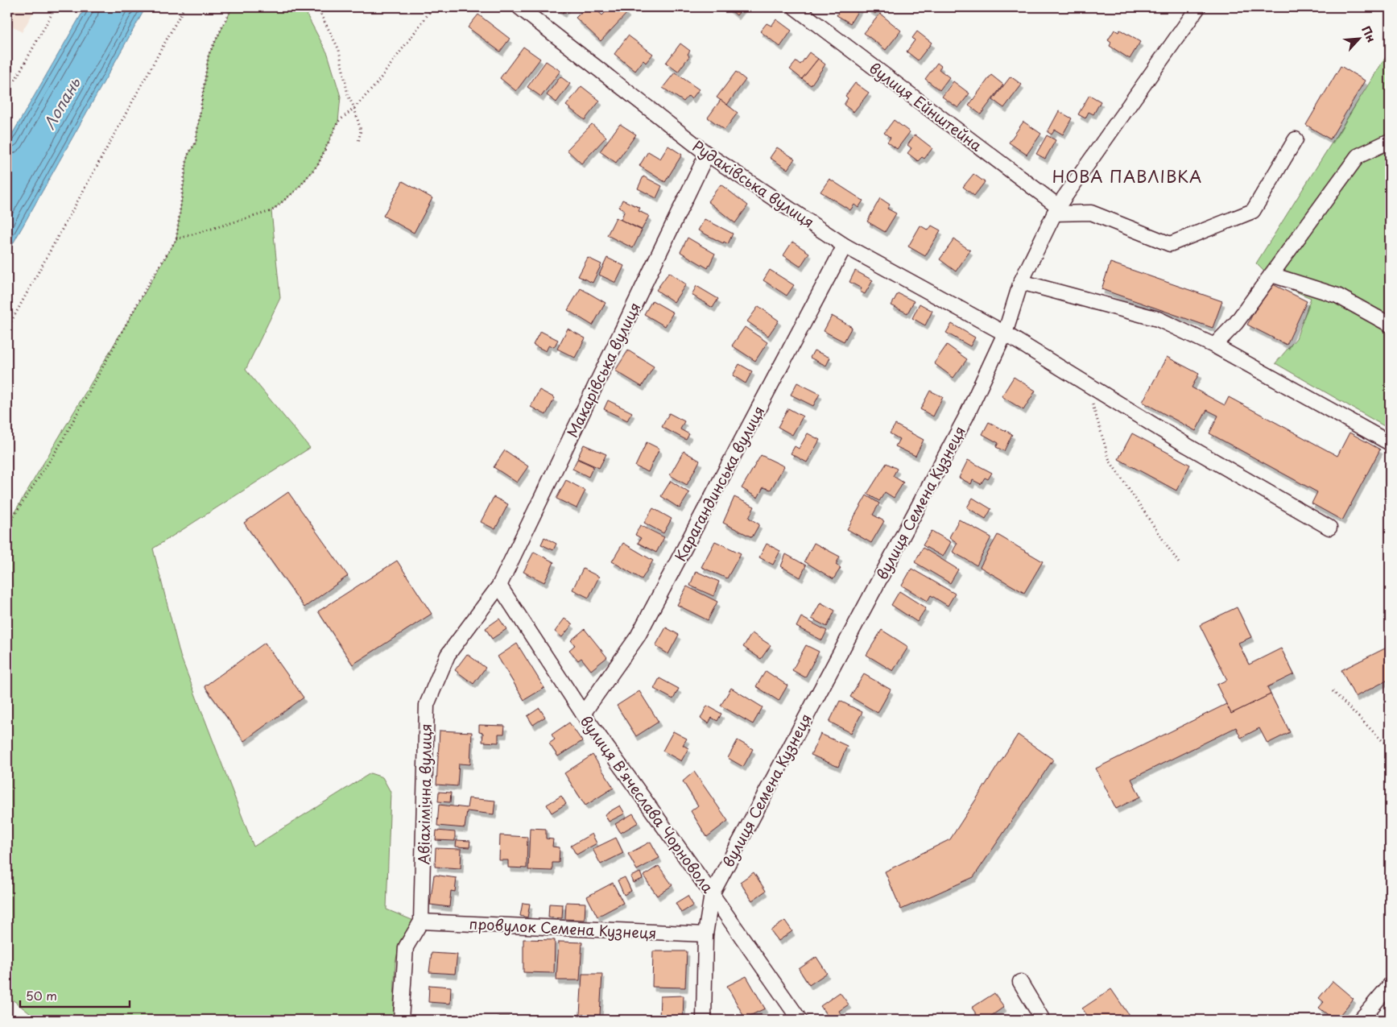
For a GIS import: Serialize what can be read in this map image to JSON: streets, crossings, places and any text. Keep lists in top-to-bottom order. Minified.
{"streets":{"street":["вулиця Ейнштейна","Рудаківська вулиця","Макарівська вулиця","Карагандинська вулиця","вулиця Семена Кузнеця","Авіахімічна вулиця","вулиця В'ячеслава Чорновола","провулок Семена Кузнеця"]},"crossings":[["вулиця Ейнштейна","вулиця Семена Кузнеця"],["Рудаківська вулиця","Макарівська вулиця"],["Рудаківська вулиця","Карагандинська вулиця"],["Рудаківська вулиця","вулиця Семена Кузнеця"],["Макарівська вулиця","Авіахімічна вулиця"],["Макарівська вулиця","вулиця В'ячеслава Чорновола"],["Карагандинська вулиця","вулиця В'ячеслава Чорновола"],["вулиця Семена Кузнеця","вулиця В'ячеслава Чорновола"],["вулиця Семена Кузнеця","провулок Семена Кузнеця"],["Авіахімічна вулиця","вулиця В'ячеслава Чорновола"],["Авіахімічна вулиця","провулок Семена Кузнеця"]],"districts":["НОВА ПАВЛІВКА"],"water":["Лопань"],"scale_bar":"50 m","north":"top right"}
